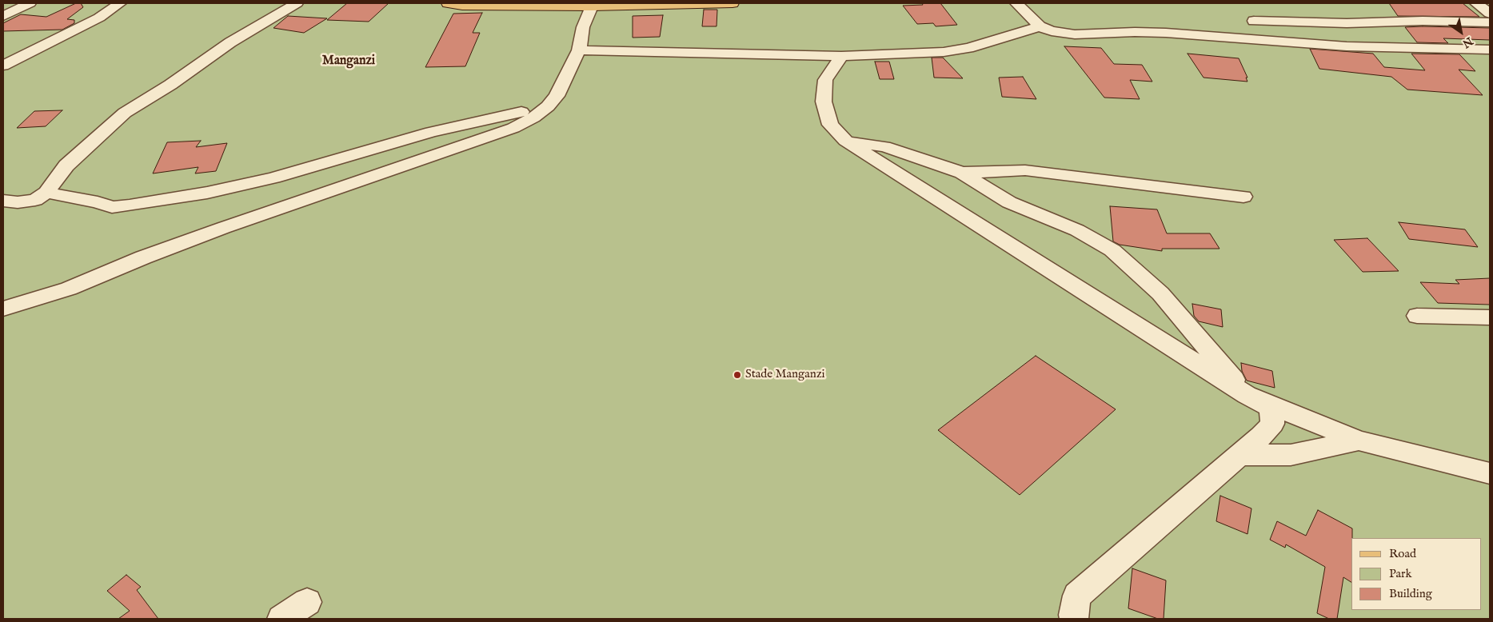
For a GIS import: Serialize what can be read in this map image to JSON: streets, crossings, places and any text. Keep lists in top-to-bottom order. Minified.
{"districts":["Manganzi"],"places":["Stade Manganzi"],"legend":["Road","Park","Building"],"north":"bottom right"}
